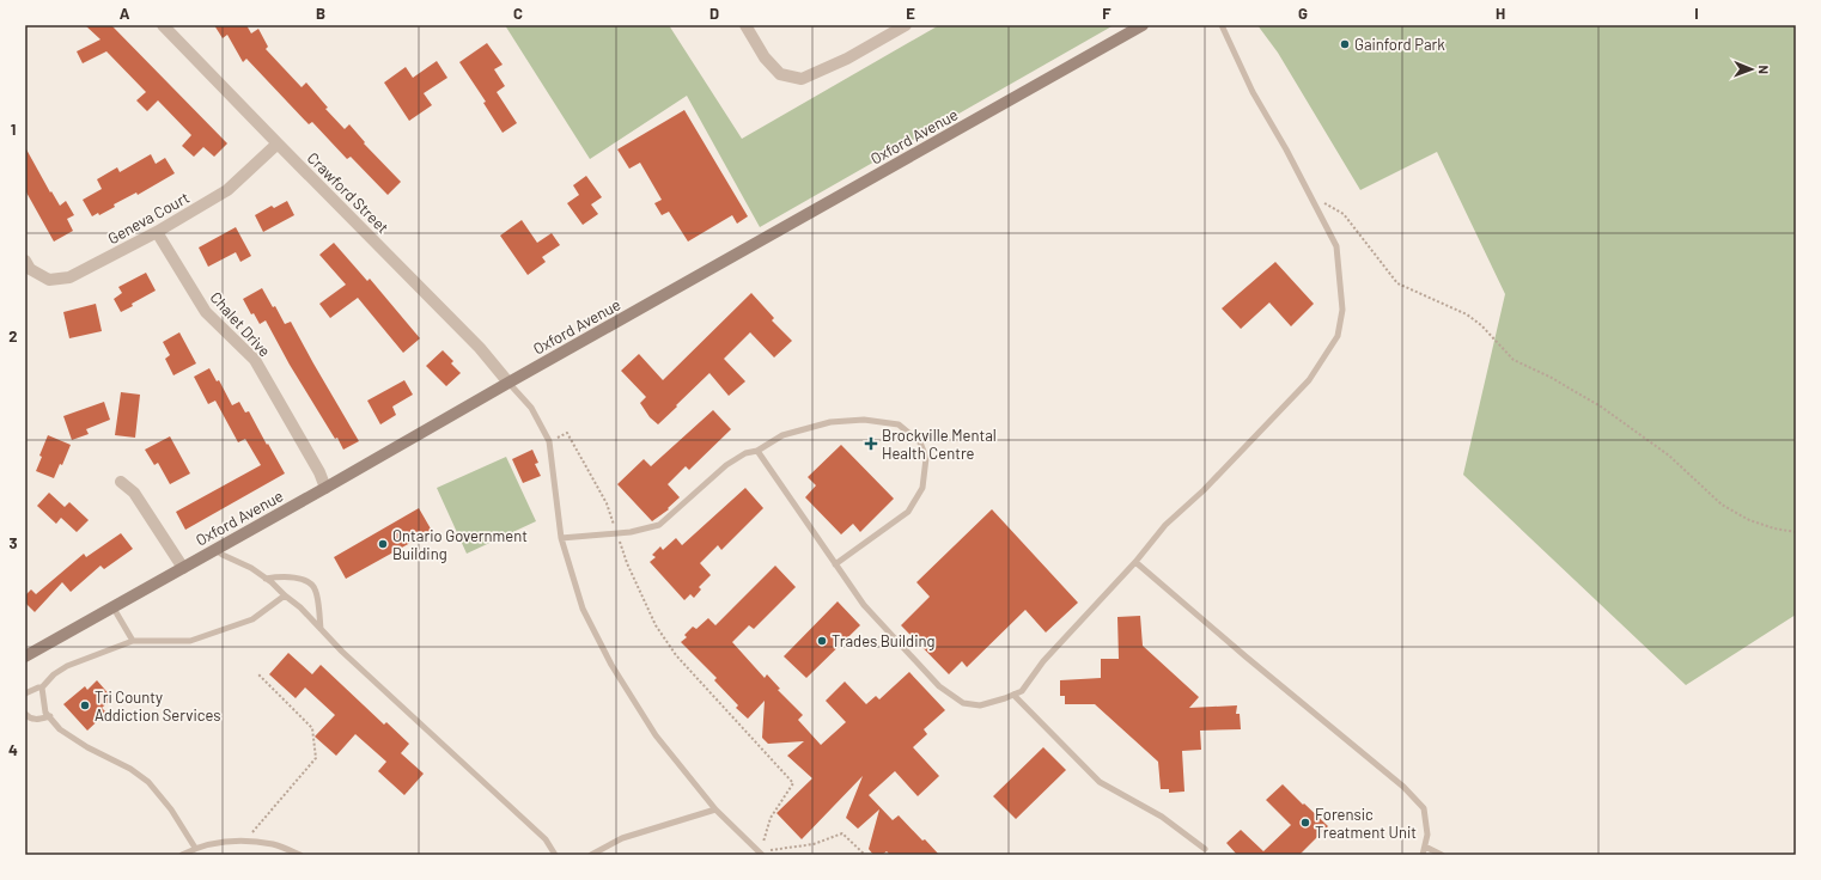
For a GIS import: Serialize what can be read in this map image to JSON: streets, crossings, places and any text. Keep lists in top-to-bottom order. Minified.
{"streets":{"street":["Oxford Avenue","Crawford Street","Geneva Court","Chalet Drive"]},"crossings":[["Oxford Avenue","Crawford Street"],["Oxford Avenue","Chalet Drive"],["Crawford Street","Geneva Court"],["Geneva Court","Chalet Drive"]],"places":{"other":["Gainford Park","Ontario Government Building","Trades Building","Tri County Addiction Services","Forensic Treatment Unit"],"health":["Brockville Mental Health Centre"]},"north":"right","grid":{"columns":["A","B","C","D","E","F","G","H","I"],"rows":["1","2","3","4"]}}
